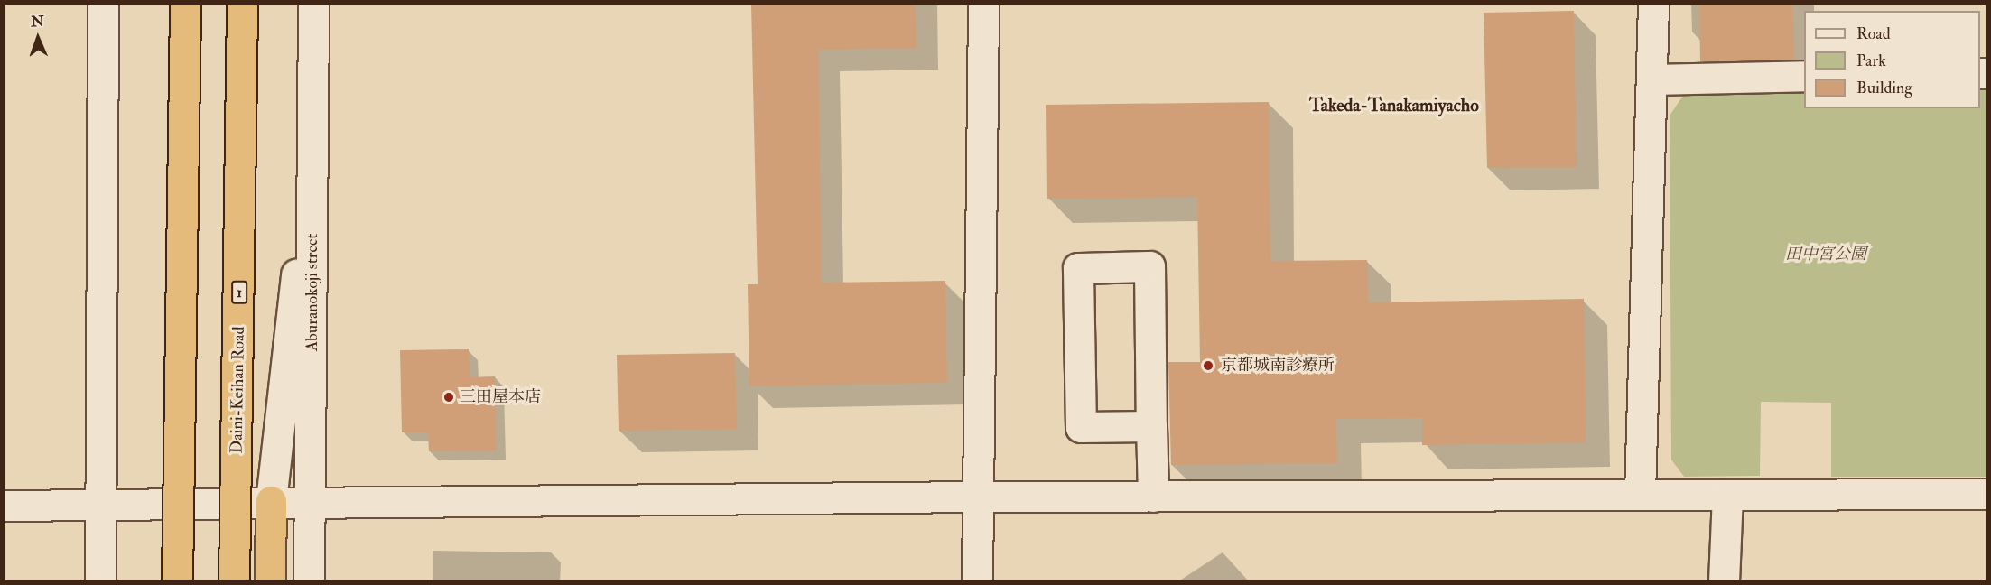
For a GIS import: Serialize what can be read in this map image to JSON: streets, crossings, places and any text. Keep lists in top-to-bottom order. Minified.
{"streets":{"highway":["1","Daini-Keihan Road"],"street":["Aburanokoji street"]},"districts":["Takeda-Tanakamiyacho"],"parks":["田中宮公園"],"places":["京都城南診療所","三田屋本店"],"legend":["Road","Park","Building"],"north":"top"}
